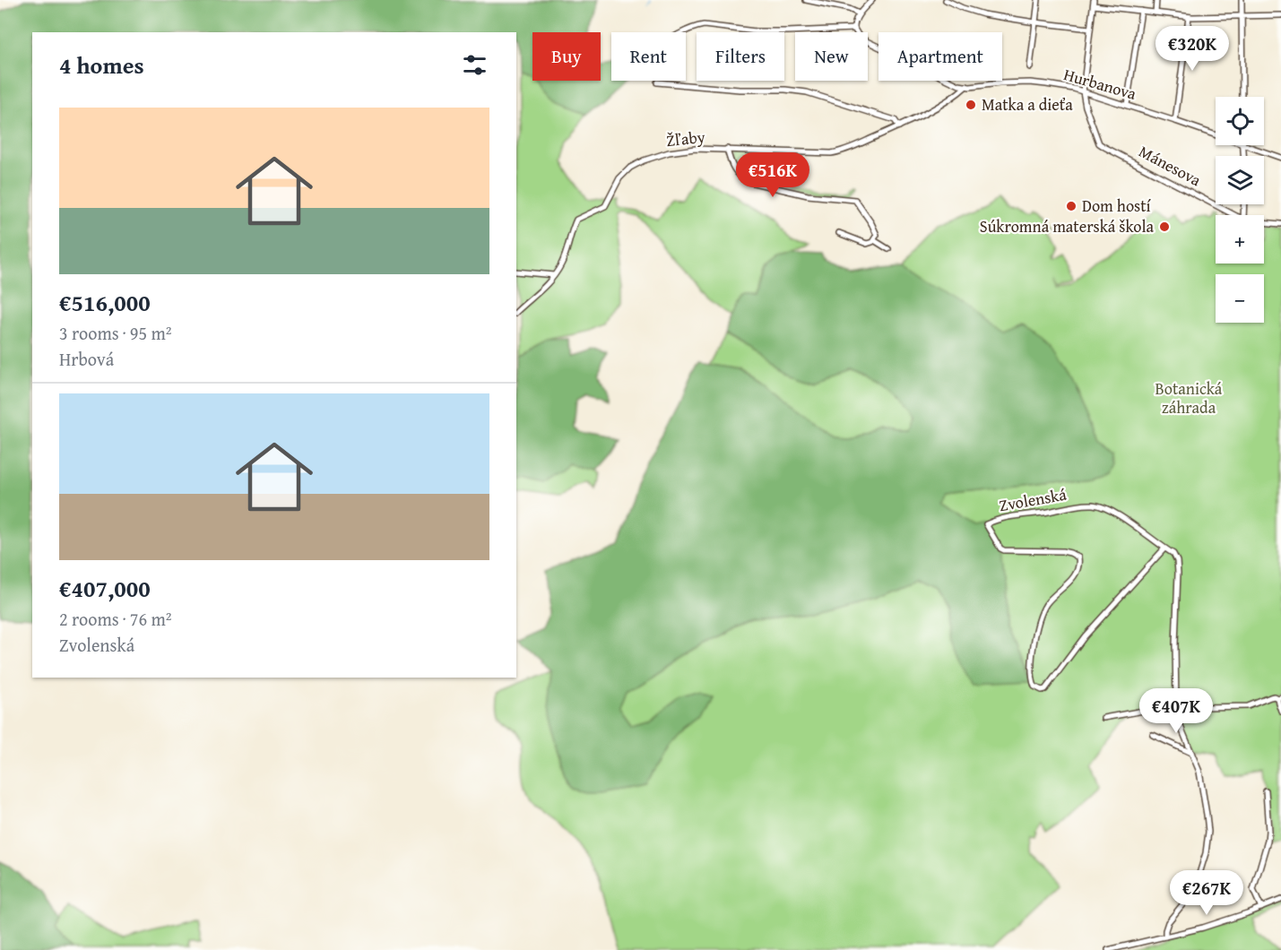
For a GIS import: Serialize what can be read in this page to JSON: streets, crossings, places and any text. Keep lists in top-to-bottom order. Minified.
{"streets":{"street":["Hurbanova","Žľaby","Mánesova","Zvolenská"]},"crossings":[["Hurbanova","Žľaby"],["Hurbanova","Mánesova"]],"parks":["Botanická záhrada"],"places":["Matka a dieťa","Dom hostí","Súkromná materská škola"],"page":{"price":["€320K","€516K","€407K","€267K"],"chip":["Buy","Rent","Filters","New","Apartment"],"heading":"4 homes","map_buttons":["+","−"],"list":[{"name":"€516,000","note":"3 rooms · 95 m² · Hrbová"},{"name":"€407,000","note":"2 rooms · 76 m² · Zvolenská"}]}}
